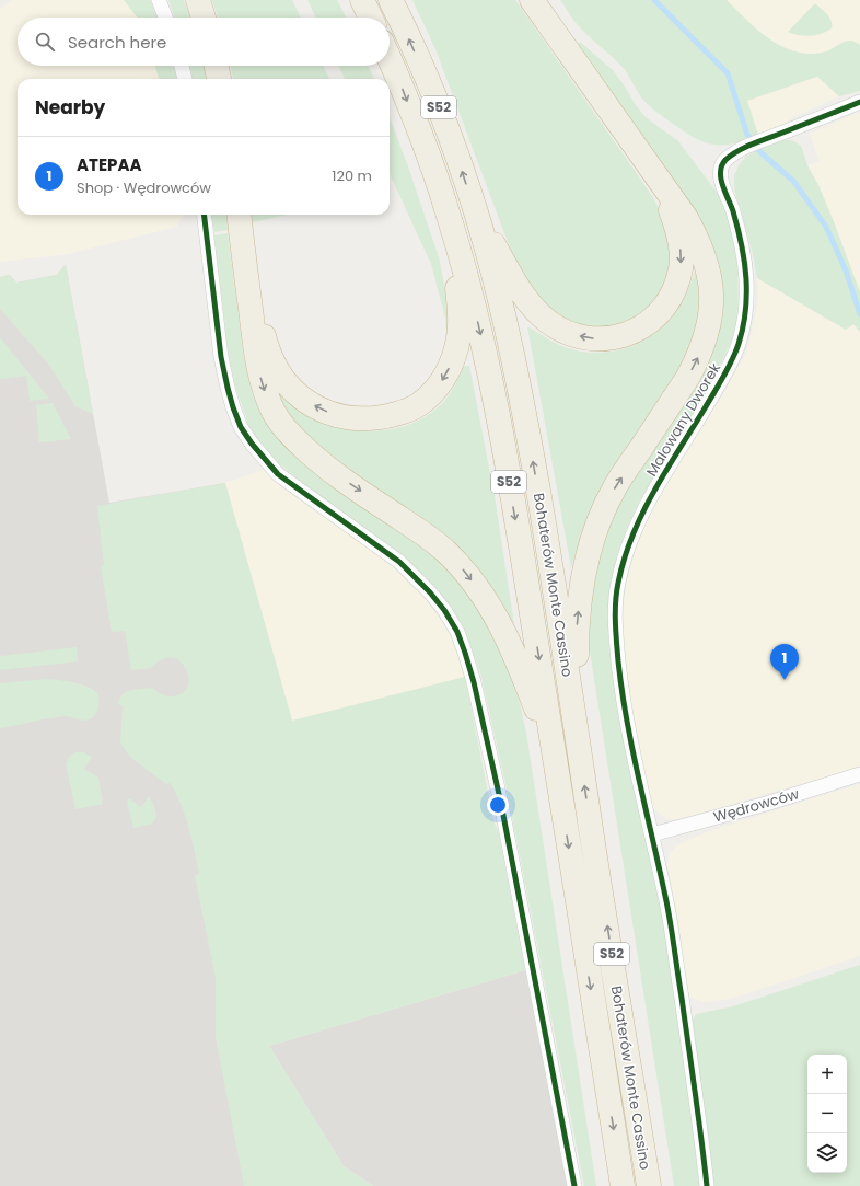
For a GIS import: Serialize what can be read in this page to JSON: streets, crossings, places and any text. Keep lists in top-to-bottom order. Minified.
{"streets":{"highway":["S52","Bohaterów Monte Cassino"],"street":["Malowany Dworek","Wędrowców"]},"crossings":[["Malowany Dworek","Wędrowców"]],"page":{"search":"Search here","heading":"Nearby","list":[{"mark":"1","name":"ATEPAA","note":"Shop · Wędrowców","value":"120 m"}],"pins":"1","map_buttons":["+","−"]}}
